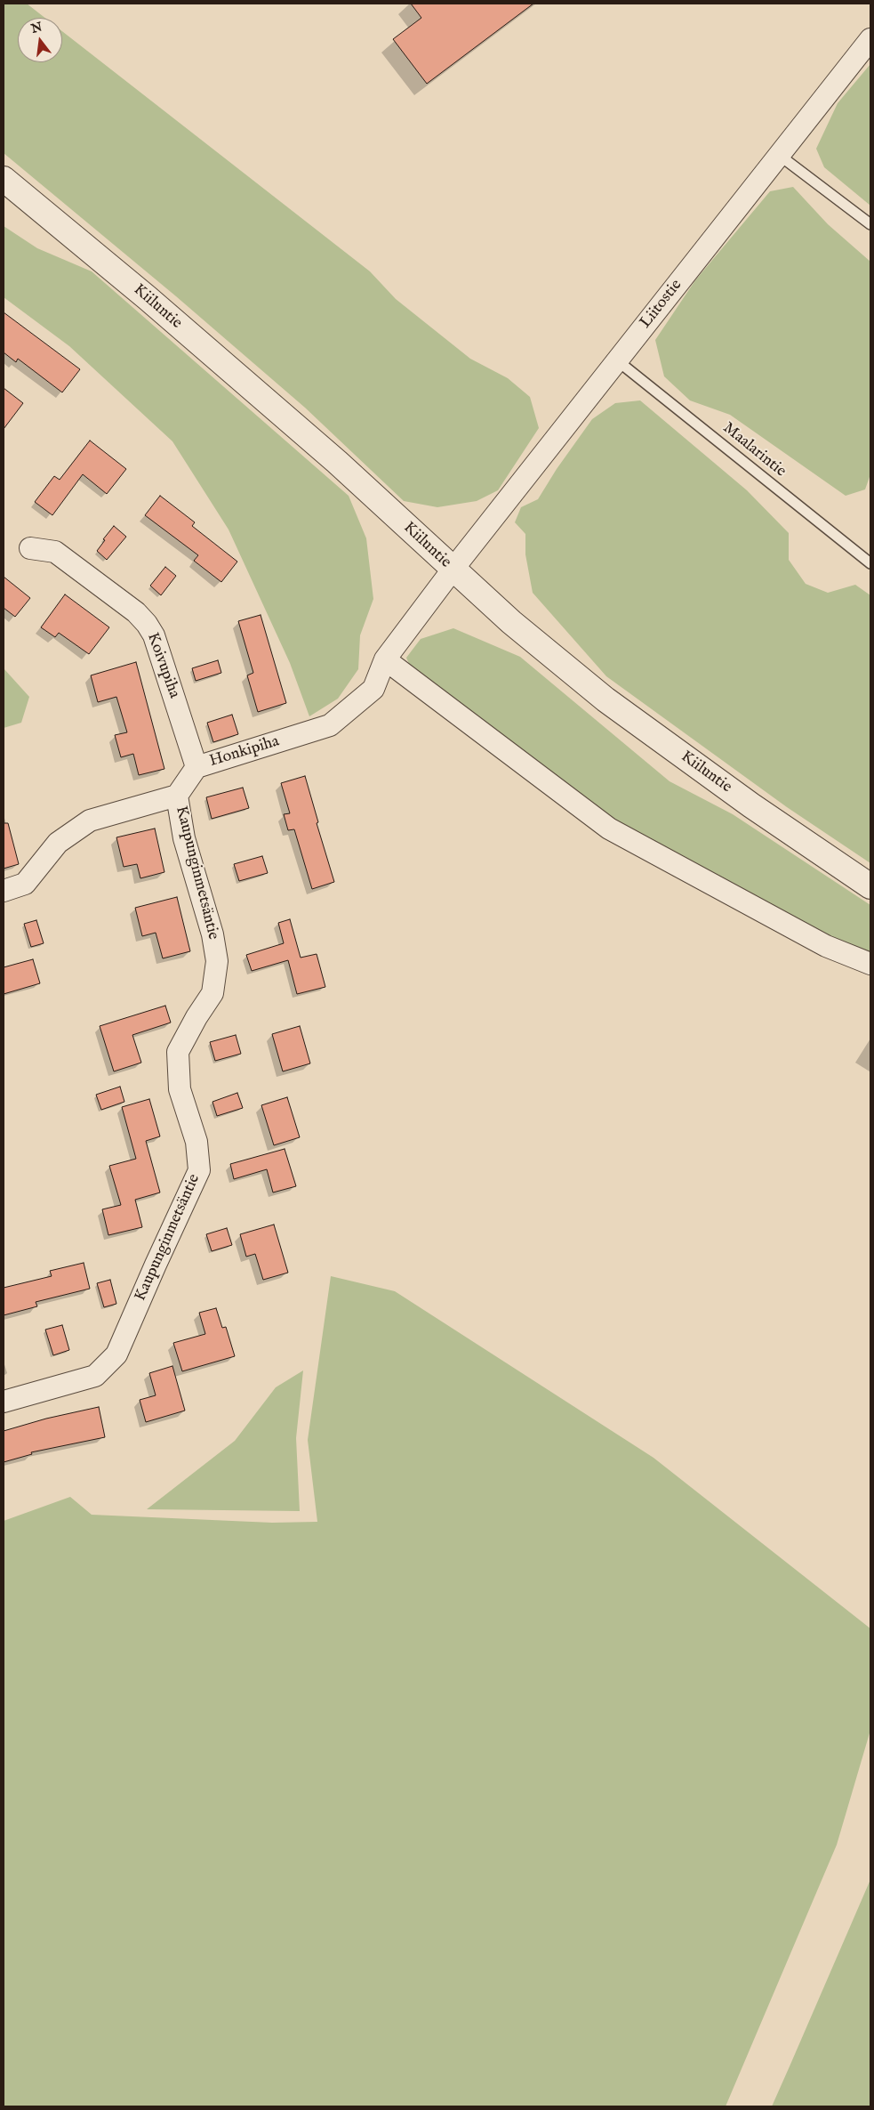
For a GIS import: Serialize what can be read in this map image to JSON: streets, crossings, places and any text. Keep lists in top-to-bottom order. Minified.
{"streets":{"street":["Liitostie","Kiiluntie","Koivupiha","Honkipiha","Kaupunginmetsäntie"],"lane":["Maalarintie"]},"crossings":[["Liitostie","Kiiluntie"],["Liitostie","Maalarintie"],["Liitostie","Honkipiha"],["Kiiluntie","Honkipiha"],["Koivupiha","Honkipiha"],["Honkipiha","Kaupunginmetsäntie"]],"north":"top"}
